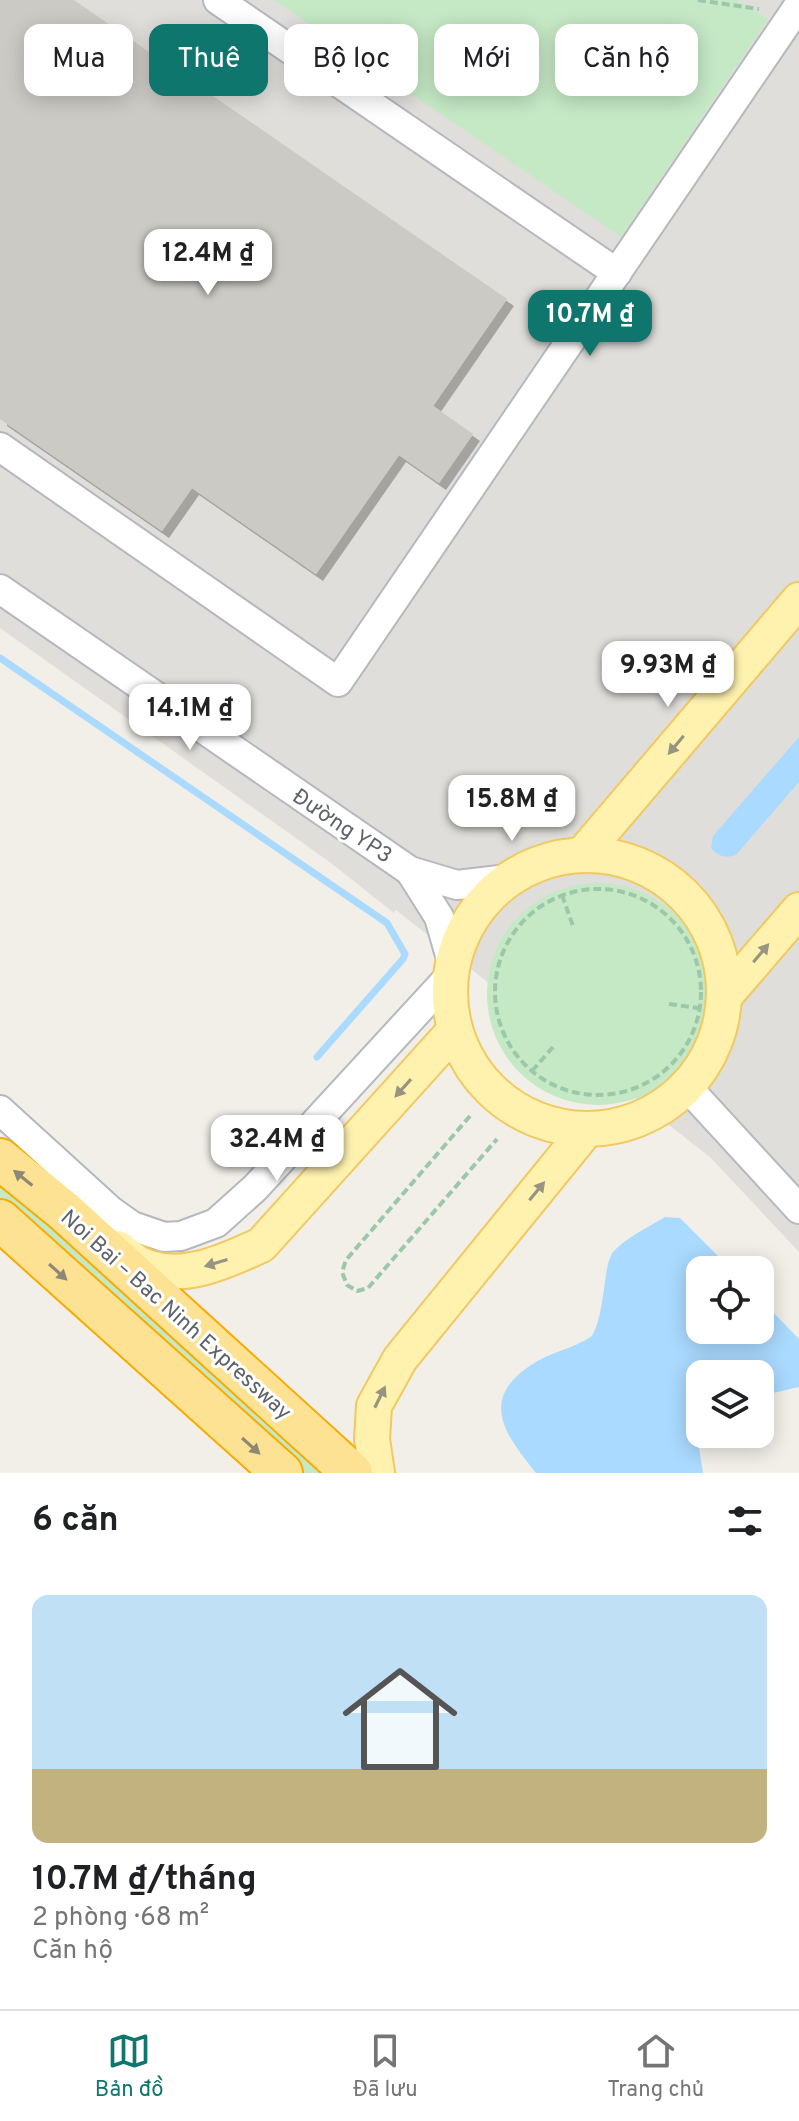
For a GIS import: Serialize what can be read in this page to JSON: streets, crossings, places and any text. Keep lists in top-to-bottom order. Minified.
{"streets":{"highway":["Noi Bai – Bac Ninh Expressway"],"street":["Đường YP3"]},"page":{"chip":["Mua","Thuê","Bộ lọc","Mới","Căn hộ"],"price":["12.4M ₫","10.7M ₫","9.93M ₫","14.1M ₫","15.8M ₫","32.4M ₫"],"heading":"6 căn","list":[{"name":"10.7M ₫/tháng","note":"2 phòng · 68 m² · Căn hộ"}],"tabs":["Bản đồ","Đã lưu","Trang chủ"]}}
